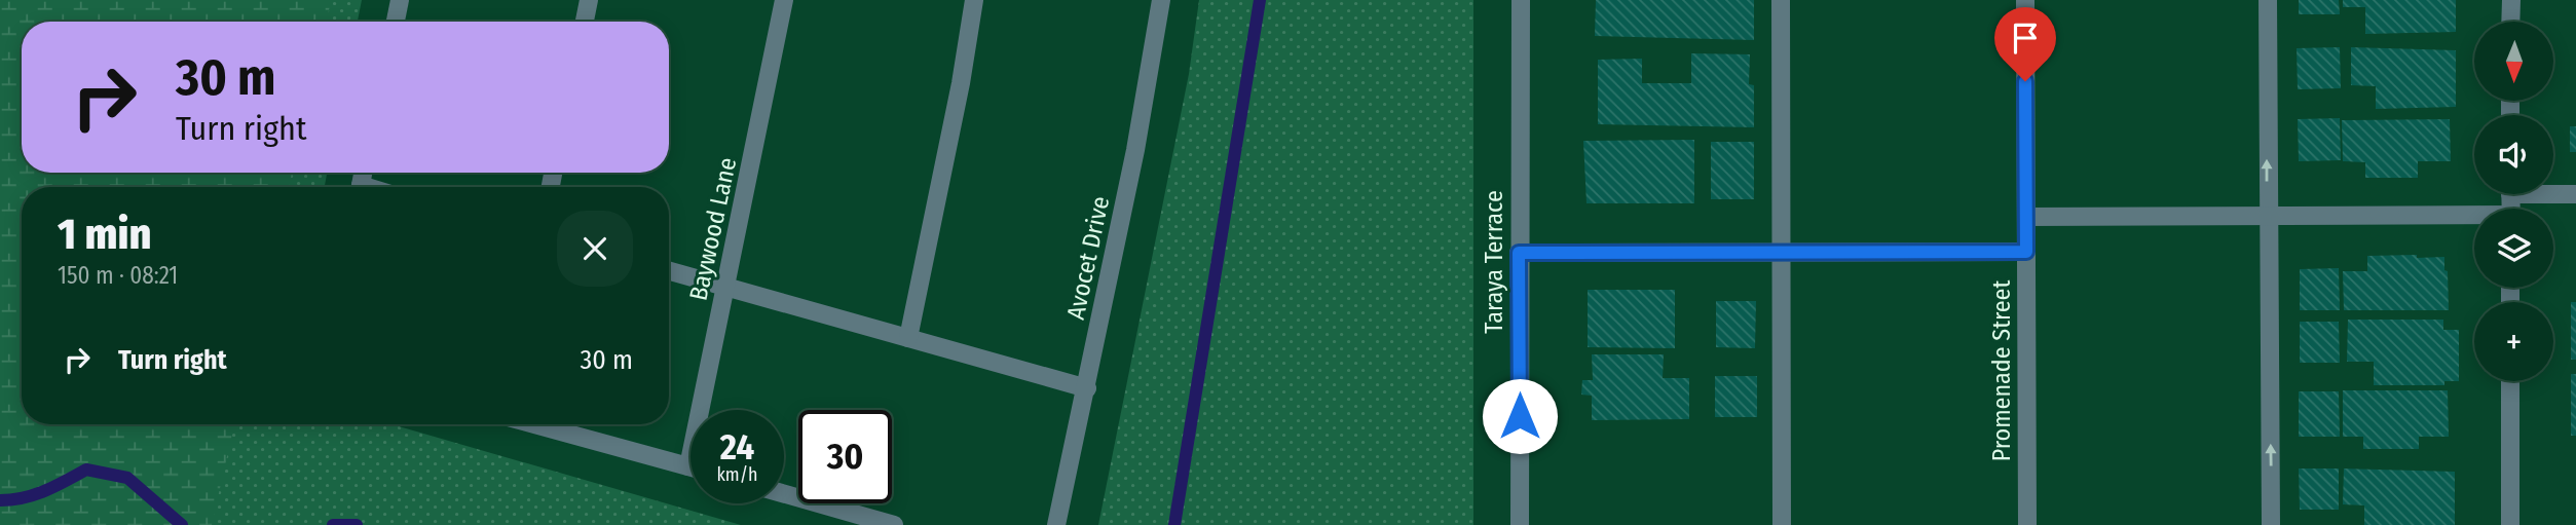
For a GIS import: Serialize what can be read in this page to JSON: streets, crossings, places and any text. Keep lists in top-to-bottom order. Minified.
{"streets":{"street":["Baywood Lane","Avocet Drive","Taraya Terrace","Promenade Street"]},"north":"bottom","page":{"map_buttons":"+","turn":["30 m","Turn right"],"heading":["1 min","150 m · 08:21"],"list":[{"name":"Turn right","value":"30 m"}],"speed":"24 km/h","limit":"30"}}
